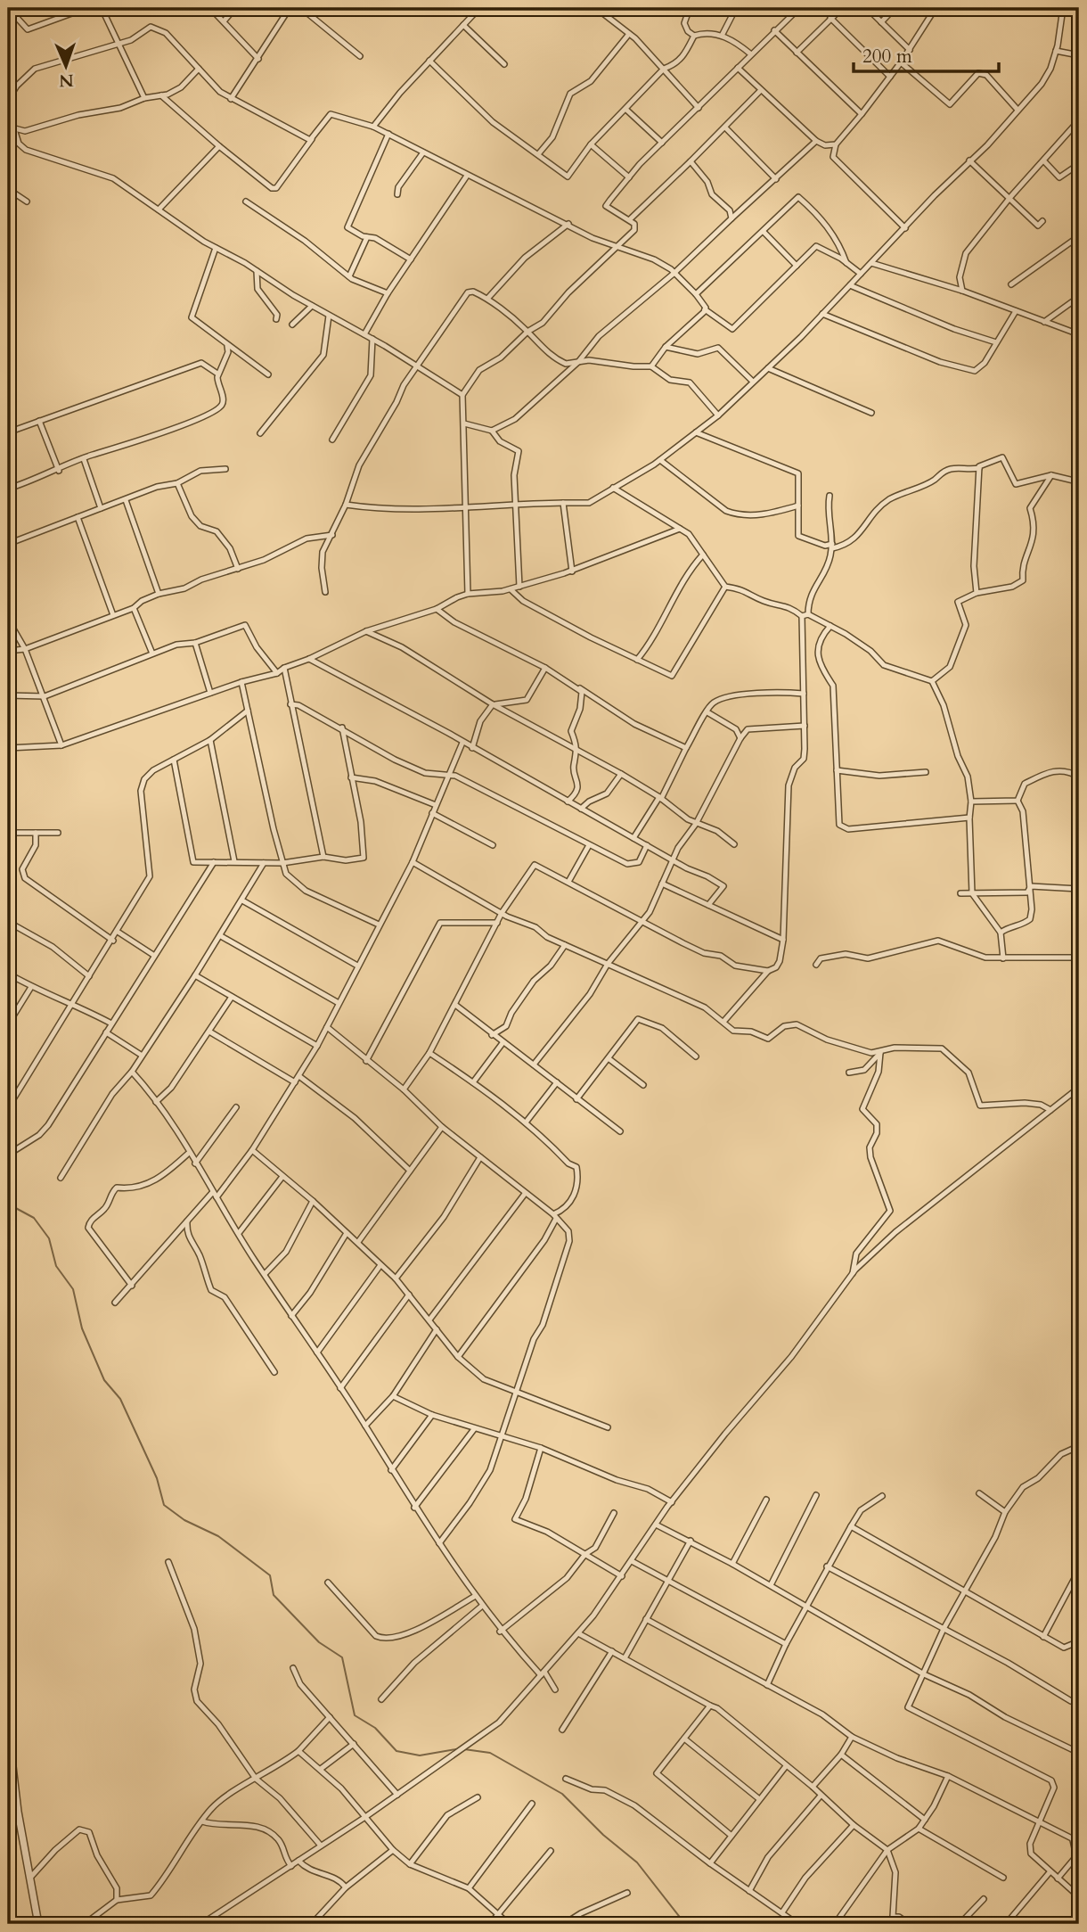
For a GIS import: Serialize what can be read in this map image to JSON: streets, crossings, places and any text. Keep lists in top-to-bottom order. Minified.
{"scale_bar":"200 m","north":"bottom"}
